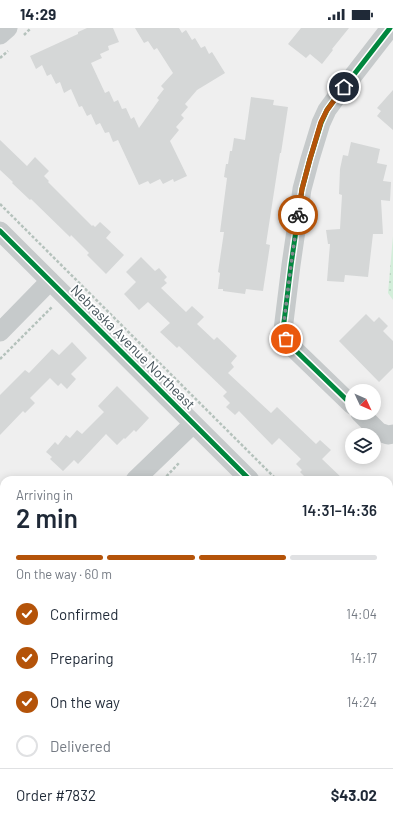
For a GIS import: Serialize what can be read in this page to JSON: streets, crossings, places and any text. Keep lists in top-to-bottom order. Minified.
{"streets":{"street":["Nebraska Avenue Northeast"]},"north":"bottom right","page":{"status":"14:29","heading":["2 min","Arriving in","14:31–14:36"],"panel":["Order #7832","$43.02"],"bar":"On the way · 60 m","list":[["Confirmed","14:04"],["Preparing","14:17"],["On the way","14:24"],"Delivered"]}}
